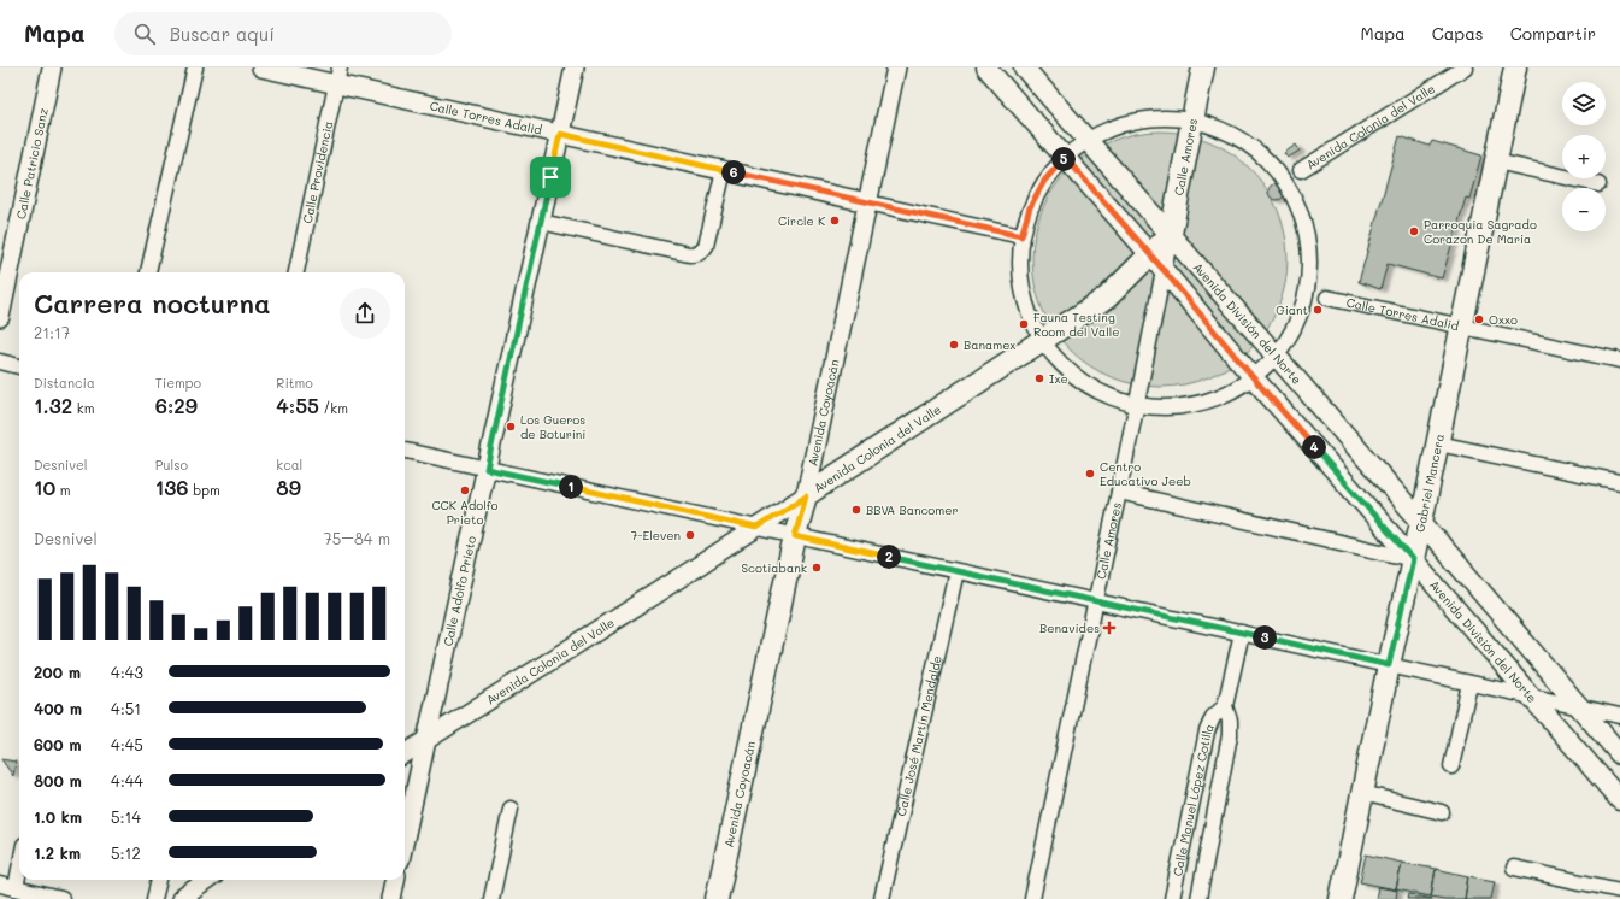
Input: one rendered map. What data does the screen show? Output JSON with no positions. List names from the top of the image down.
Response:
{
  "streets": {
    "main road": [
      "Avenida Colonia del Valle",
      "Calle Amores",
      "Avenida División del Norte",
      "Avenida Coyoacán",
      "Gabriel Mancera"
    ],
    "street": [
      "Calle Torres Adalid",
      "Calle Patricio Sanz",
      "Calle Providencia",
      "Calle Adolfo Prieto",
      "Calle José Martín Mendalde",
      "Calle Manuel López Cotilla"
    ]
  },
  "crossings": [
    ["Calle Torres Adalid", "Calle Providencia"],
    ["Calle Torres Adalid", "Avenida Coyoacán"],
    ["Calle Torres Adalid", "Gabriel Mancera"],
    ["Calle Torres Adalid", "Calle Adolfo Prieto"],
    ["Avenida Colonia del Valle", "Calle Amores"],
    ["Avenida Colonia del Valle", "Avenida División del Norte"],
    ["Avenida Colonia del Valle", "Avenida Coyoacán"],
    ["Avenida Colonia del Valle", "Calle Adolfo Prieto"],
    ["Calle Amores", "Avenida División del Norte"],
    ["Avenida División del Norte", "Gabriel Mancera"]
  ],
  "places": {
    "other": [
      "Circle K",
      "Parroquia Sagrado Corazon De Maria",
      "Giant",
      "Oxxo",
      "Fauna Testing Room del Valle",
      "Banamex",
      "Ixe",
      "Los Gueros de Boturini",
      "Centro Educativo Jeeb",
      "CCK Adolfo Prieto",
      "BBVA Bancomer",
      "7-Eleven",
      "Scotiabank"
    ],
    "health": ["Benavides"]
  },
  "page": {
    "header": "Mapa",
    "search": "Buscar aquí",
    "nav": ["Mapa", "Capas", "Compartir"],
    "map_buttons": ["+", "−"],
    "pins": [
      "5",
      "6",
      "4",
      "1",
      "2",
      "3"
    ],
    "heading": ["Carrera nocturna", "21:17"],
    "stats": [
      ["Distancia", "1.32 km"],
      ["Tiempo", "6:29"],
      ["Ritmo", "4:55 /km"],
      ["Desnivel", "10 m"],
      ["Pulso", "136 bpm"],
      ["kcal", "89"]
    ],
    "chart": ["Desnivel", "75–84 m"],
    "list": [
      {
        "name": "200 m",
        "note": "4:43"
      },
      {
        "name": "400 m",
        "note": "4:51"
      },
      {
        "name": "600 m",
        "note": "4:45"
      },
      {
        "name": "800 m",
        "note": "4:44"
      },
      {
        "name": "1.0 km",
        "note": "5:14"
      },
      {
        "name": "1.2 km",
        "note": "5:12"
      }
    ]
  }
}
